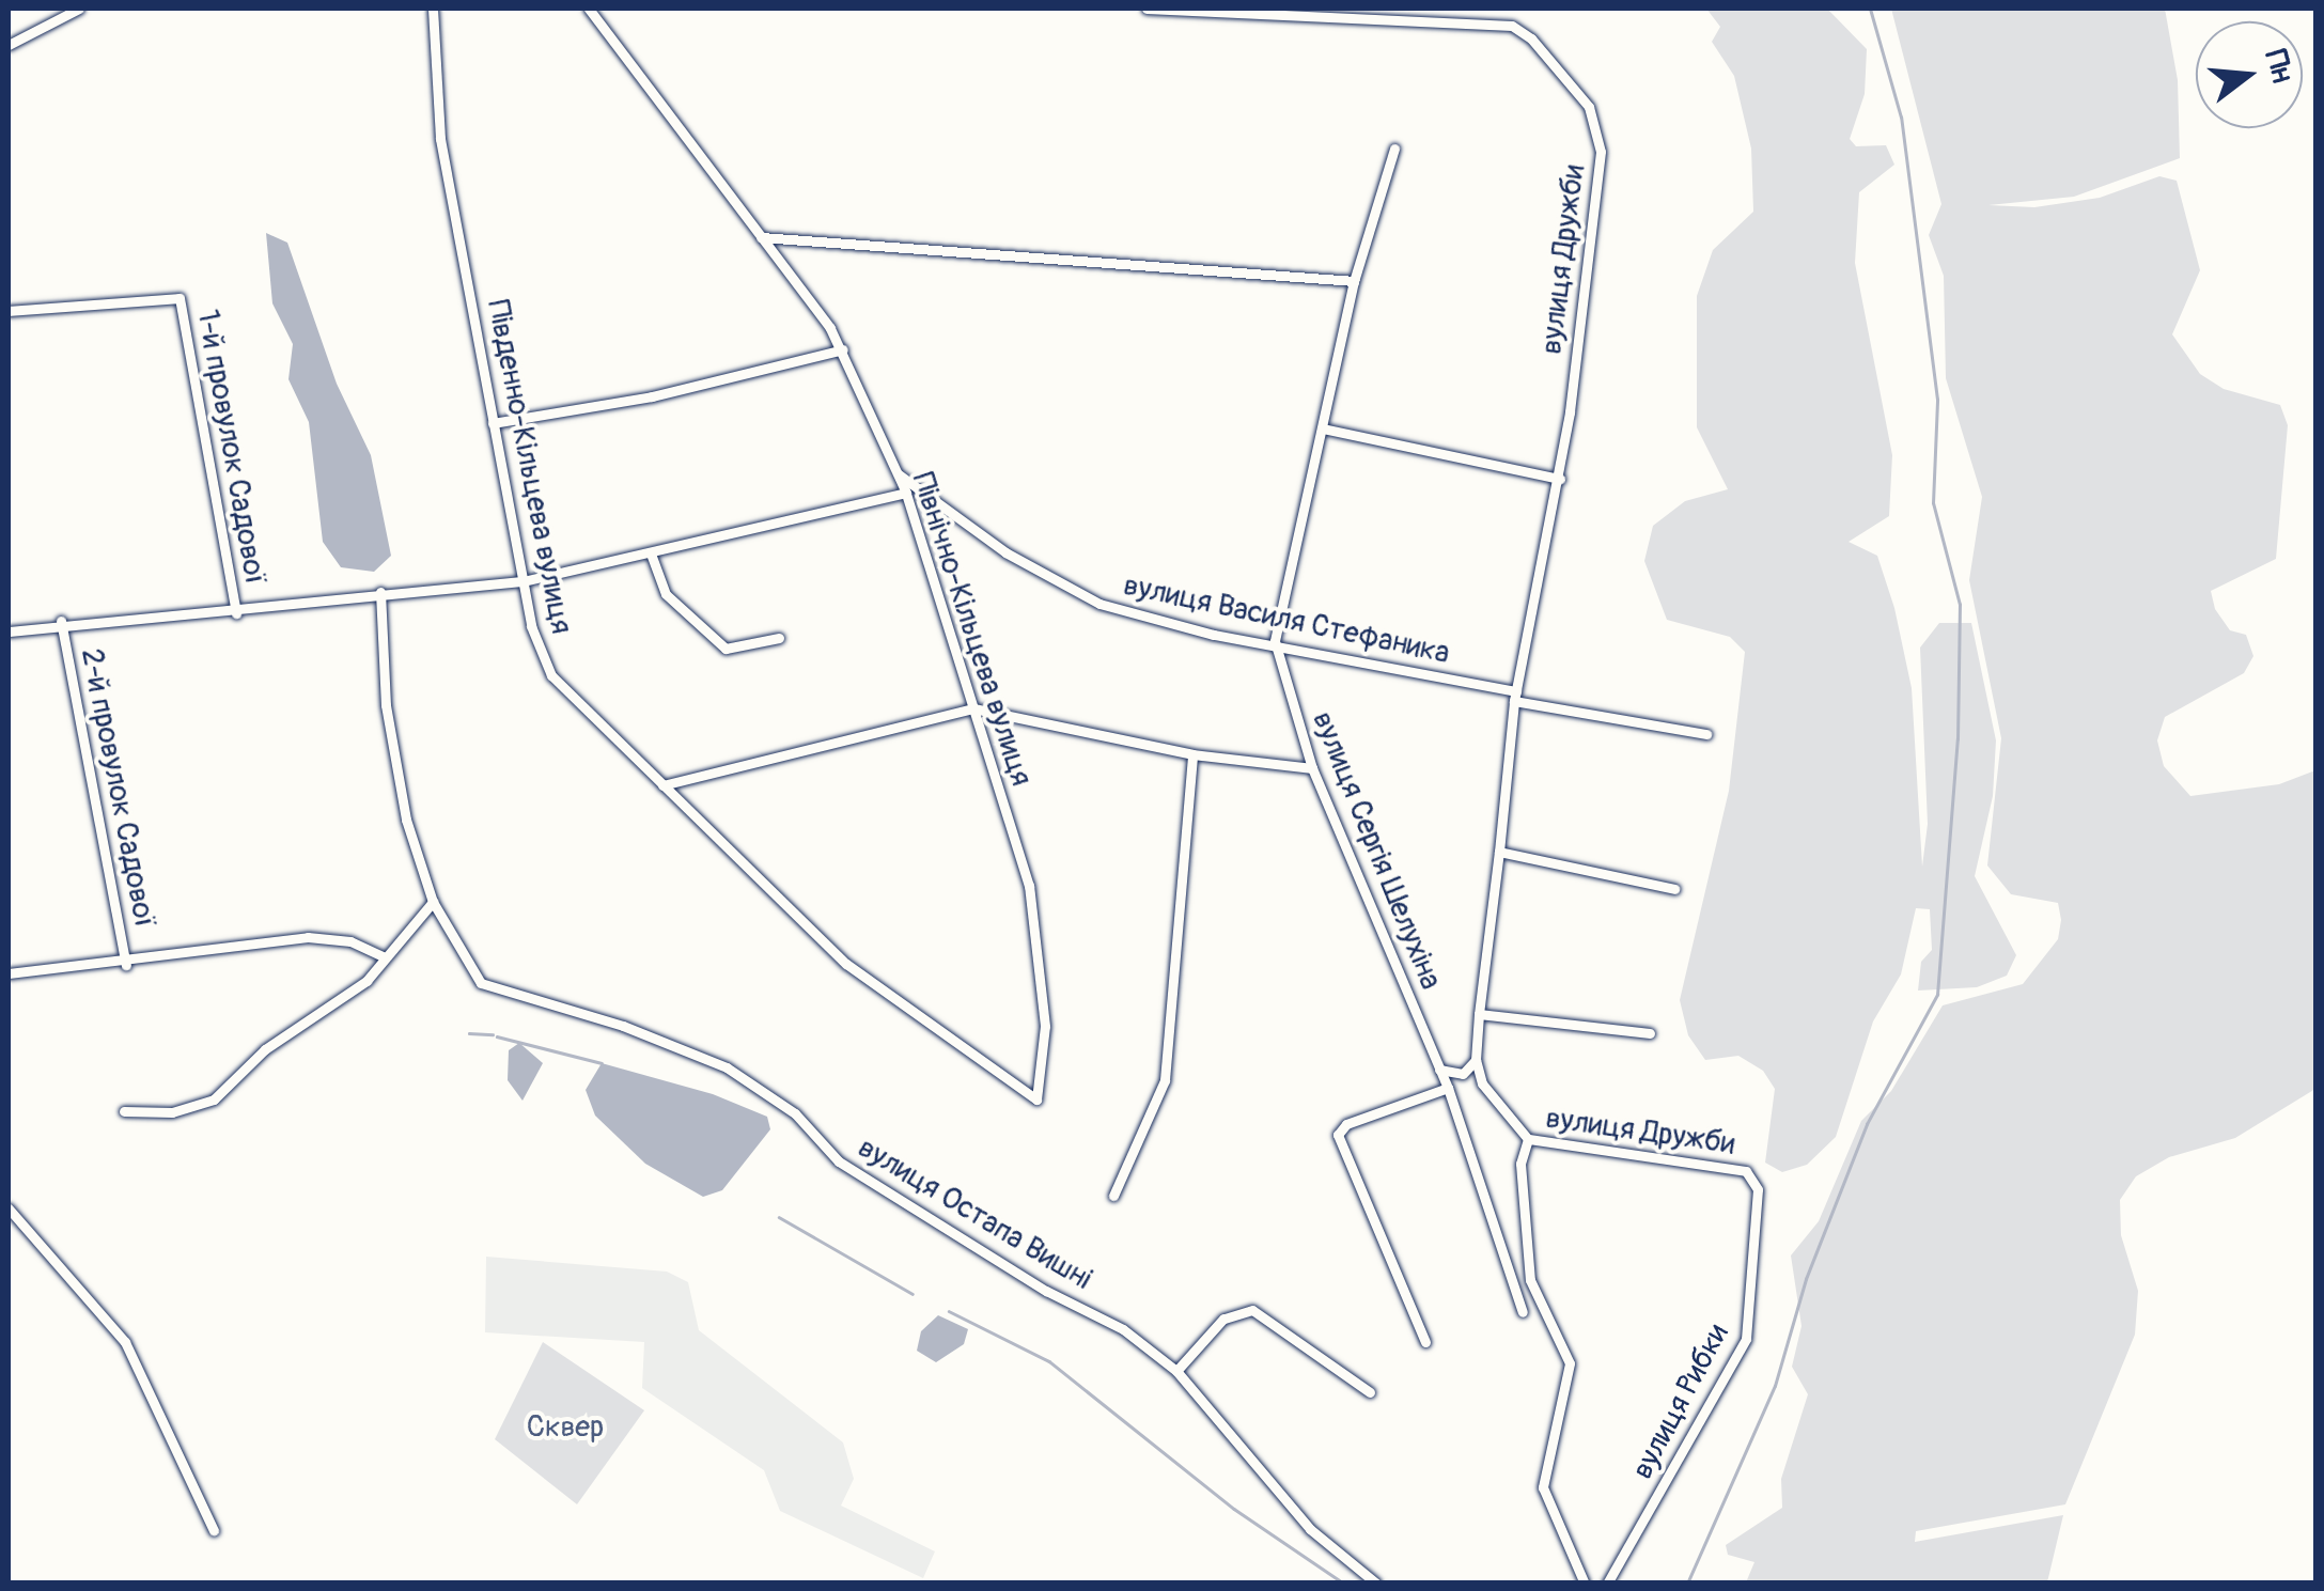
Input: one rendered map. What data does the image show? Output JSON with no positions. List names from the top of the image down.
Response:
{
  "streets": {
    "street": [
      "вулиця Дружби",
      "1-й провулок Садової",
      "Південно-Кільцева вулиця",
      "вулиця Василя Стефаника",
      "Північно-Кільцева вулиця",
      "2-й провулок Садової",
      "вулиця Сергія Шелухіна",
      "вулиця Остапа Вишні",
      "вулиця Рибки"
    ]
  },
  "crossings": [
    ["вулиця Дружби", "вулиця Василя Стефаника"],
    ["вулиця Дружби", "вулиця Рибки"],
    ["1-й провулок Садової", "2-й провулок Садової"],
    ["Південно-Кільцева вулиця", "Північно-Кільцева вулиця"],
    ["вулиця Василя Стефаника", "Північно-Кільцева вулиця"],
    ["вулиця Василя Стефаника", "вулиця Сергія Шелухіна"]
  ],
  "parks": ["Сквер"],
  "north": "right"
}
